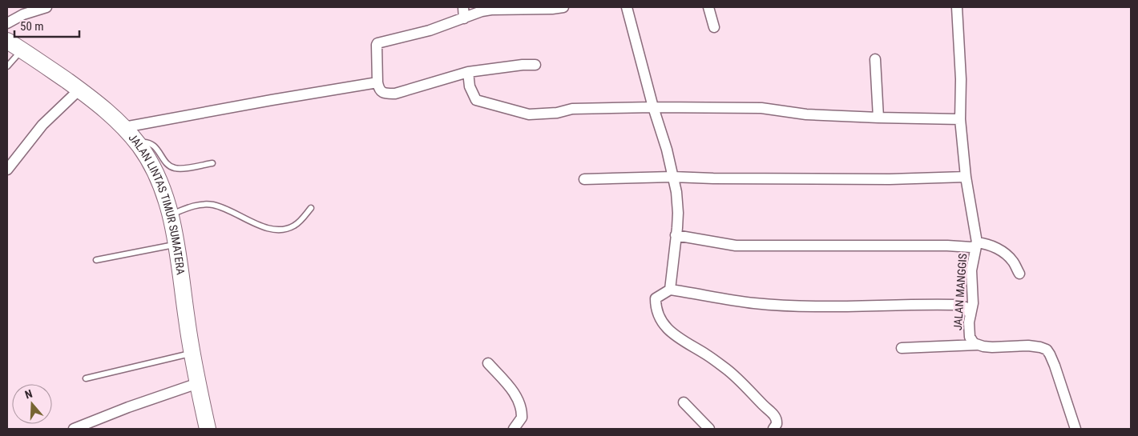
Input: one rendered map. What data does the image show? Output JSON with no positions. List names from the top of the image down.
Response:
{
  "streets": {
    "highway": ["JALAN LINTAS TIMUR SUMATERA"],
    "street": ["JALAN MANGGIS"]
  },
  "scale_bar": "50 m",
  "north": "top"
}
